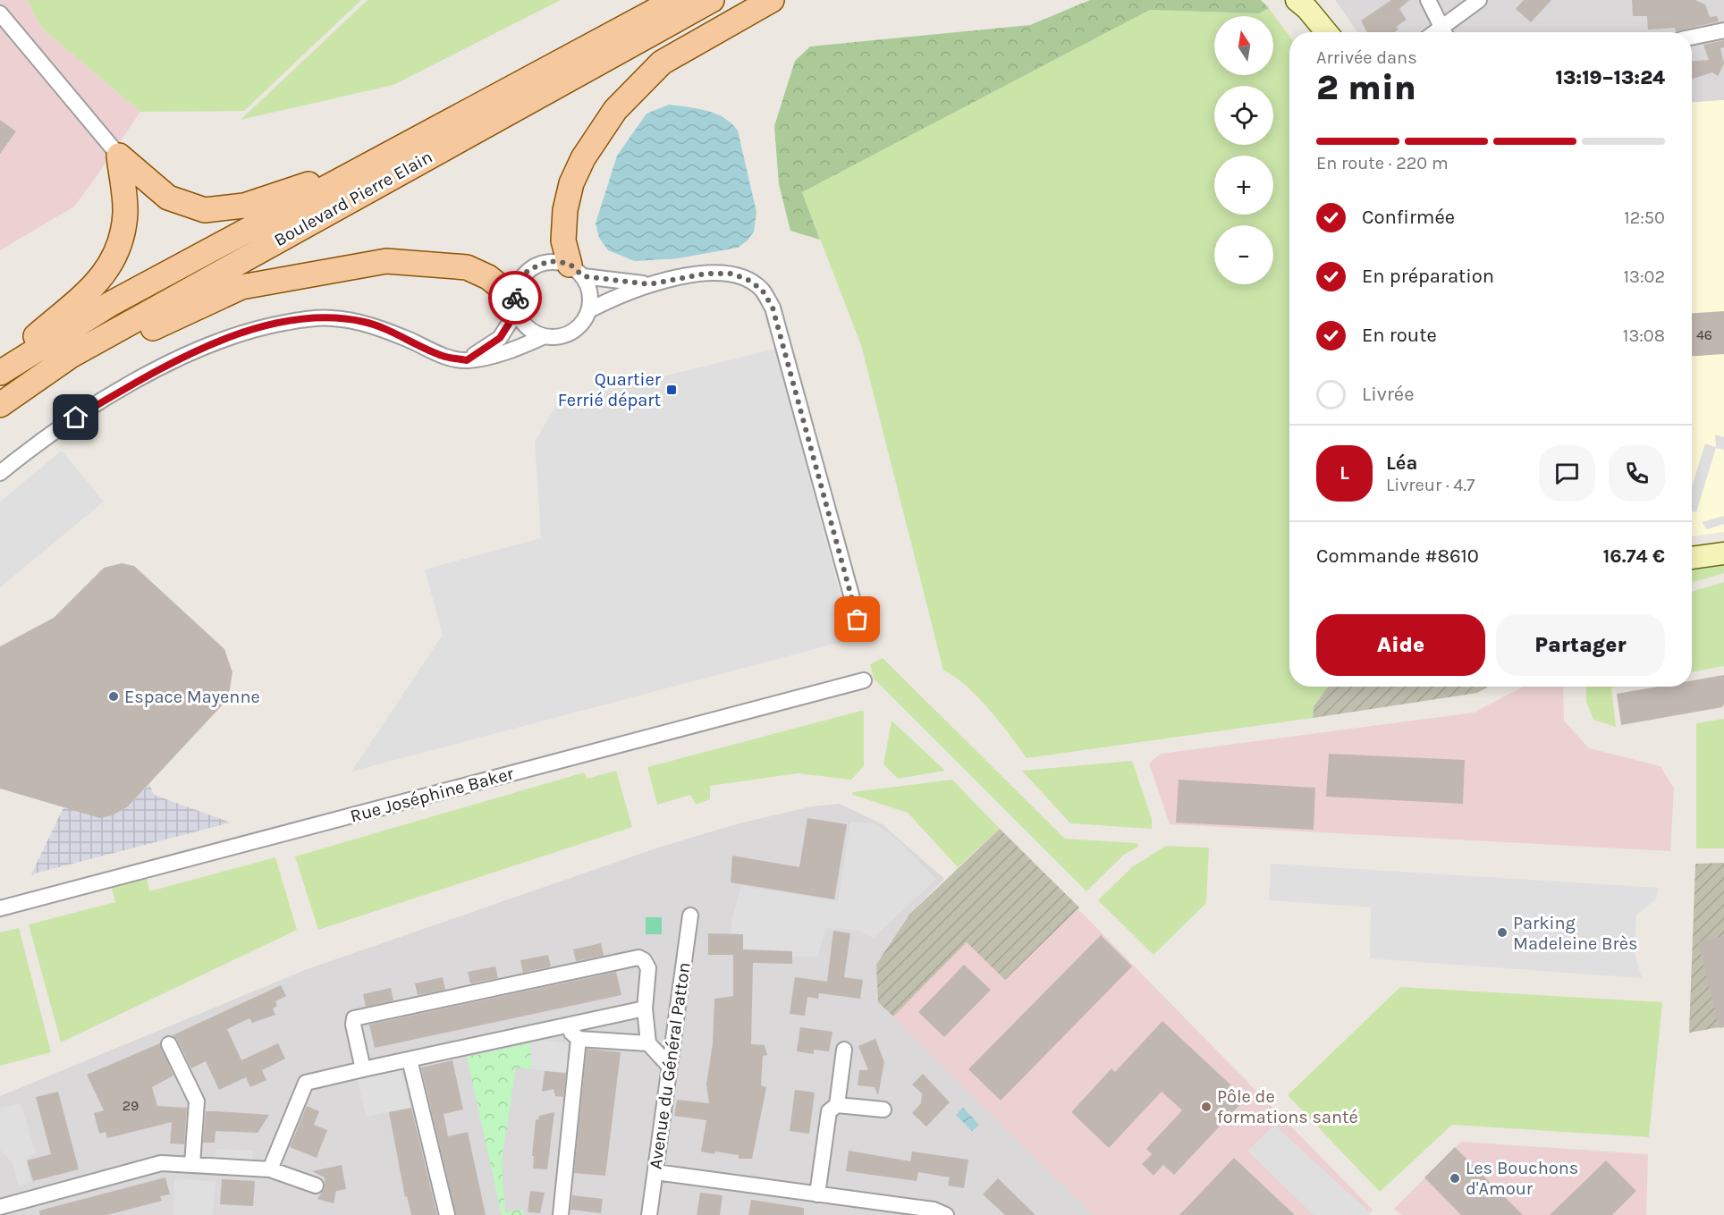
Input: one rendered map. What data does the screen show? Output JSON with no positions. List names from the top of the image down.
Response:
{
  "streets": {
    "main road": ["Boulevard Pierre Elain"],
    "street": ["Rue Joséphine Baker", "Avenue du Général Patton"]
  },
  "places": {
    "transit": ["Quartier Ferrié départ"],
    "other": [
      "Espace Mayenne",
      "Parking Madeleine Brès",
      "Pôle de formations santé",
      "Les Bouchons d'Amour"
    ]
  },
  "house_numbers": ["46", "29"],
  "north": "top",
  "page": {
    "map_buttons": ["+", "−"],
    "heading": ["2 min", "Arrivée dans", "13:19–13:24"],
    "panel": [
      "Léa",
      "Livreur · 4.7",
      "Commande #8610",
      "16.74 €"
    ],
    "bar": "En route · 220 m",
    "list": [
      ["Confirmée", "12:50"],
      ["En préparation", "13:02"],
      ["En route", "13:08"],
      "Livrée"
    ],
    "round": "L",
    "buttons": ["Aide", "Partager"]
  }
}
